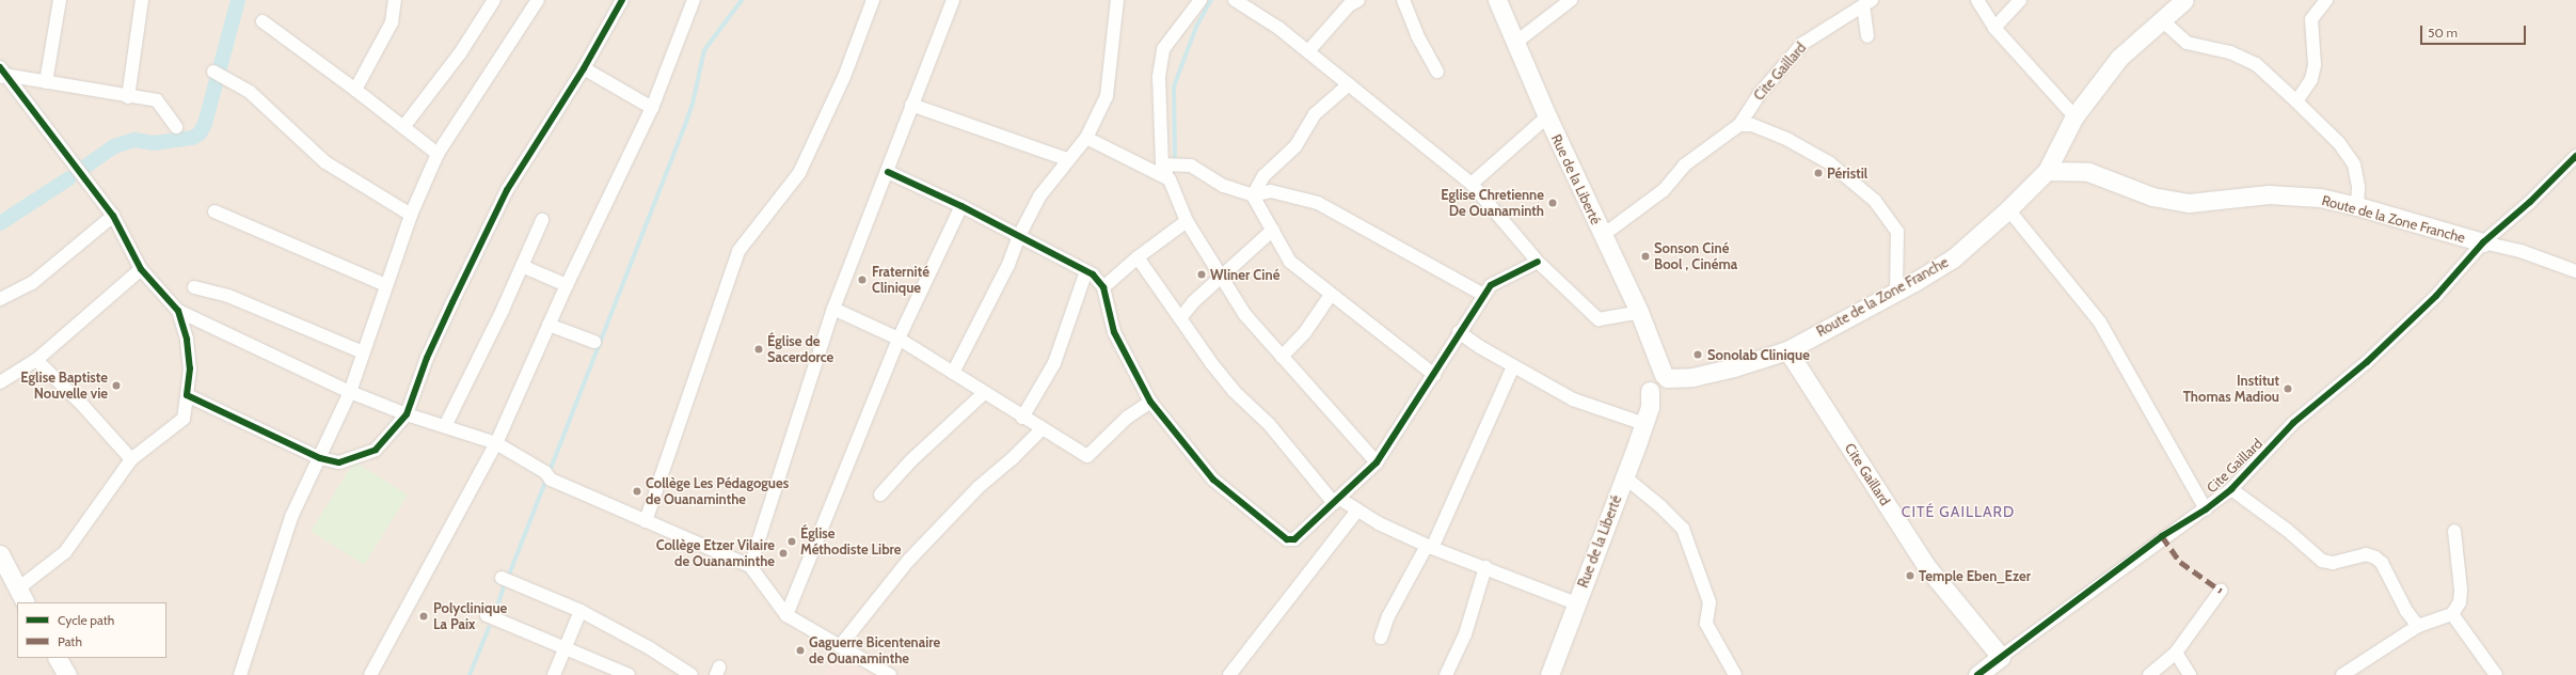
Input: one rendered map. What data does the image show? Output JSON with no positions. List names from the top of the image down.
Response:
{
  "streets": {
    "street": ["Cite Gaillard", "Rue de la Liberté", "Route de la Zone Franche"]
  },
  "crossings": [
    ["Cite Gaillard", "Rue de la Liberté"],
    ["Cite Gaillard", "Route de la Zone Franche"],
    ["Rue de la Liberté", "Route de la Zone Franche"]
  ],
  "districts": ["CITÉ GAILLARD"],
  "places": [
    "Péristil",
    "Eglise Chretienne De Ouanaminth",
    "Sonson Ciné Bool , Cinéma",
    "Wliner Ciné",
    "Fraternité Clinique",
    "Église de Sacerdorce",
    "Sonolab Clinique",
    "Eglise Baptiste Nouvelle vie",
    "Institut Thomas Madiou",
    "Collège Les Pédagogues de Ouanaminthe",
    "Église Méthodiste Libre",
    "Collège Etzer Vilaire de Ouanaminthe",
    "Temple Eben_Ezer",
    "Polyclinique La Paix",
    "Gaguerre Bicentenaire de Ouanaminthe"
  ],
  "legend": ["Cycle path", "Path"],
  "scale_bar": "50 m"
}
